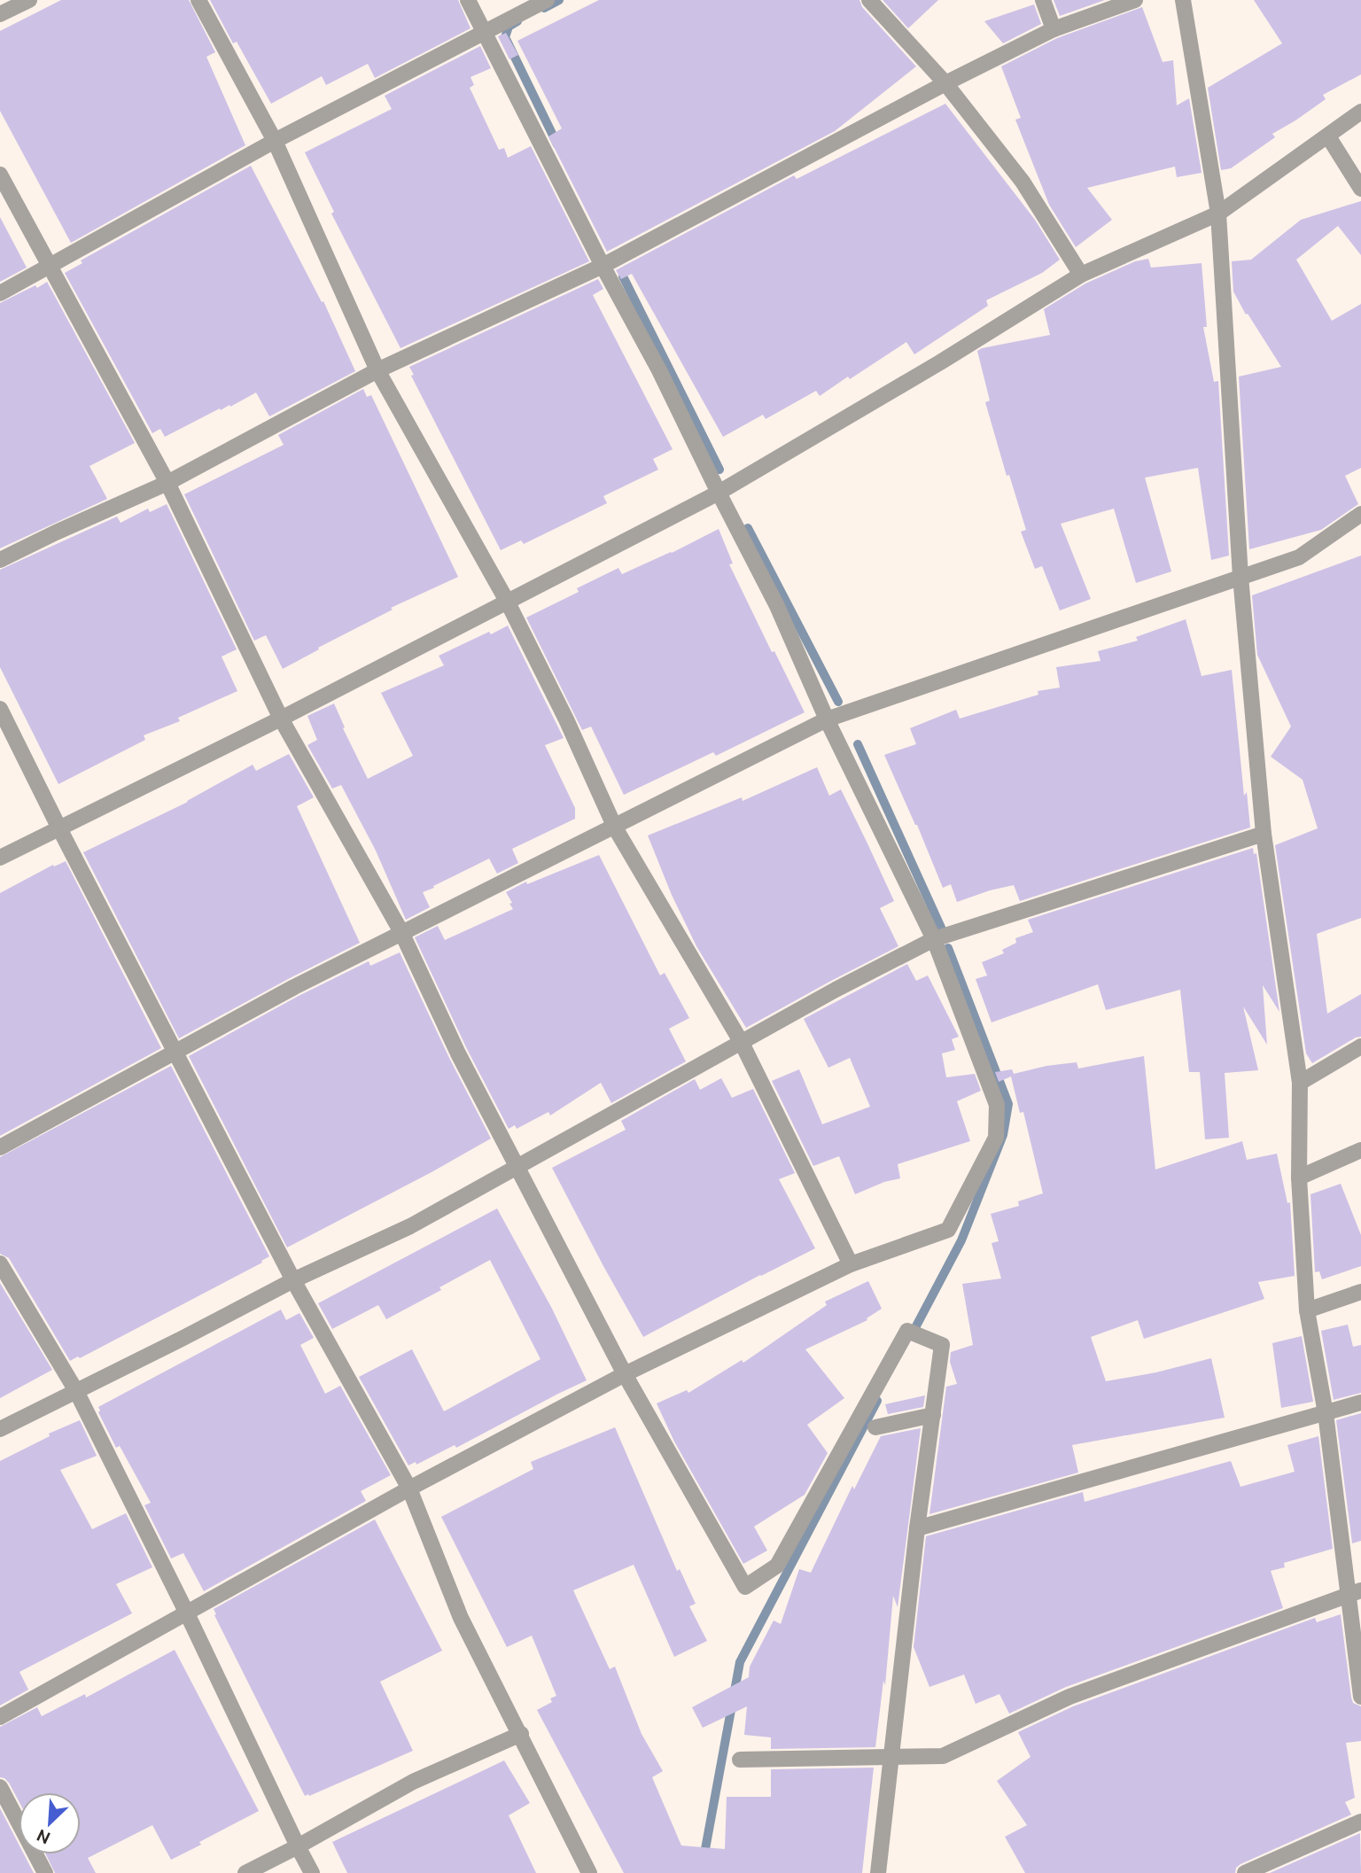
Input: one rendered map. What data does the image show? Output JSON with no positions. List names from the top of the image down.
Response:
{
  "north": "bottom left"
}
